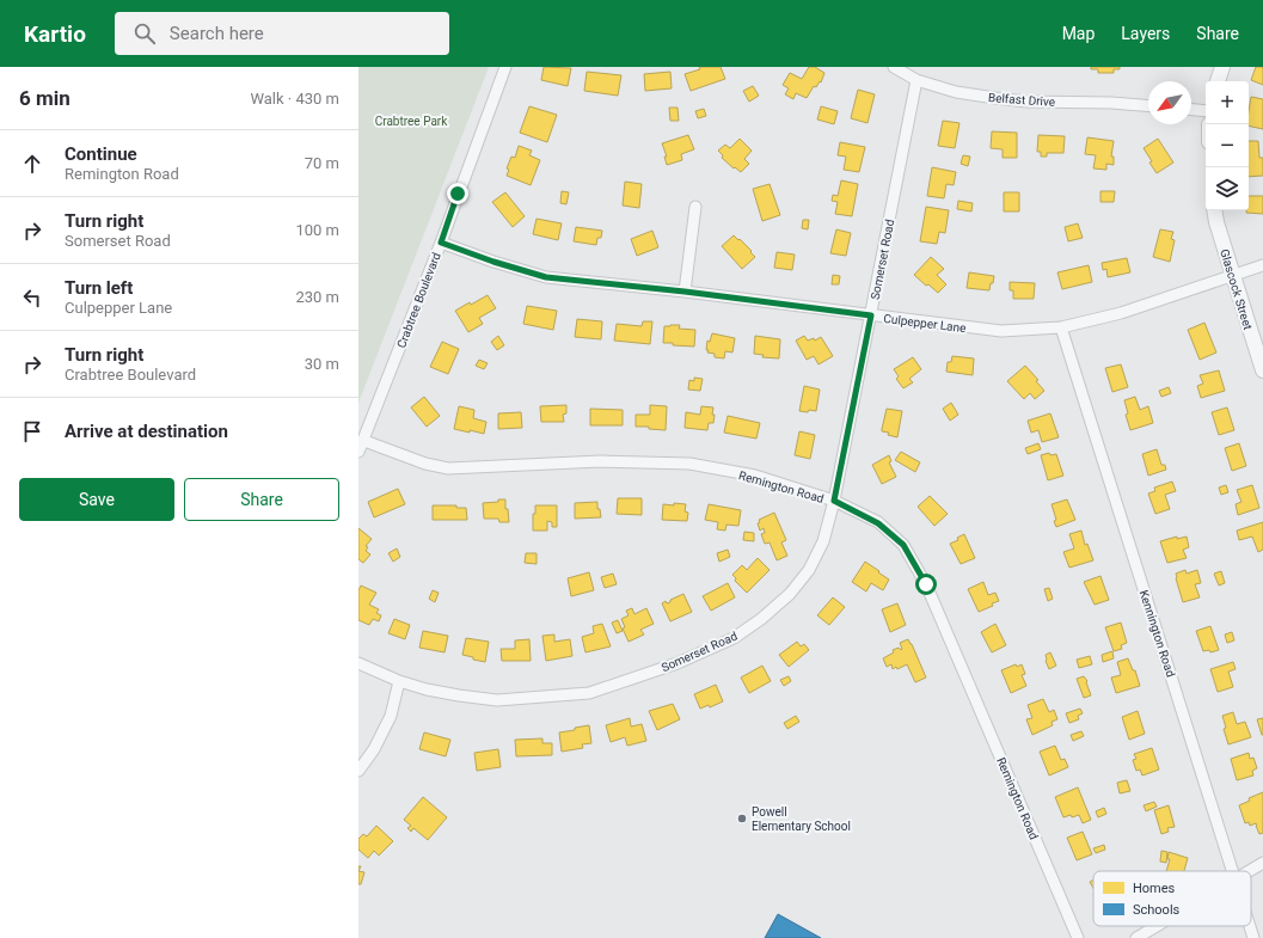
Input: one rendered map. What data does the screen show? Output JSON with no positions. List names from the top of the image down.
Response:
{
  "streets": {
    "street": [
      "Belfast Drive",
      "Somerset Road",
      "Glascock Street",
      "Crabtree Boulevard",
      "Culpepper Lane",
      "Remington Road",
      "Kennington Road"
    ]
  },
  "crossings": [
    ["Belfast Drive", "Somerset Road"],
    ["Somerset Road", "Culpepper Lane"],
    ["Somerset Road", "Remington Road"],
    ["Glascock Street", "Culpepper Lane"],
    ["Crabtree Boulevard", "Culpepper Lane"],
    ["Crabtree Boulevard", "Remington Road"],
    ["Culpepper Lane", "Kennington Road"]
  ],
  "parks": ["Crabtree Park"],
  "places": ["Powell Elementary School"],
  "legend": ["Homes", "Schools"],
  "north": "bottom left",
  "page": {
    "header": "Kartio",
    "search": "Search here",
    "nav": ["Map", "Layers", "Share"],
    "heading": ["6 min", "Walk · 430 m"],
    "map_buttons": ["+", "−"],
    "list": [
      ["Continue", "Remington Road", "70 m"],
      ["Turn right", "Somerset Road", "100 m"],
      ["Turn left", "Culpepper Lane", "230 m"],
      ["Turn right", "Crabtree Boulevard", "30 m"],
      "Arrive at destination"
    ],
    "buttons": ["Save", "Share"]
  }
}
